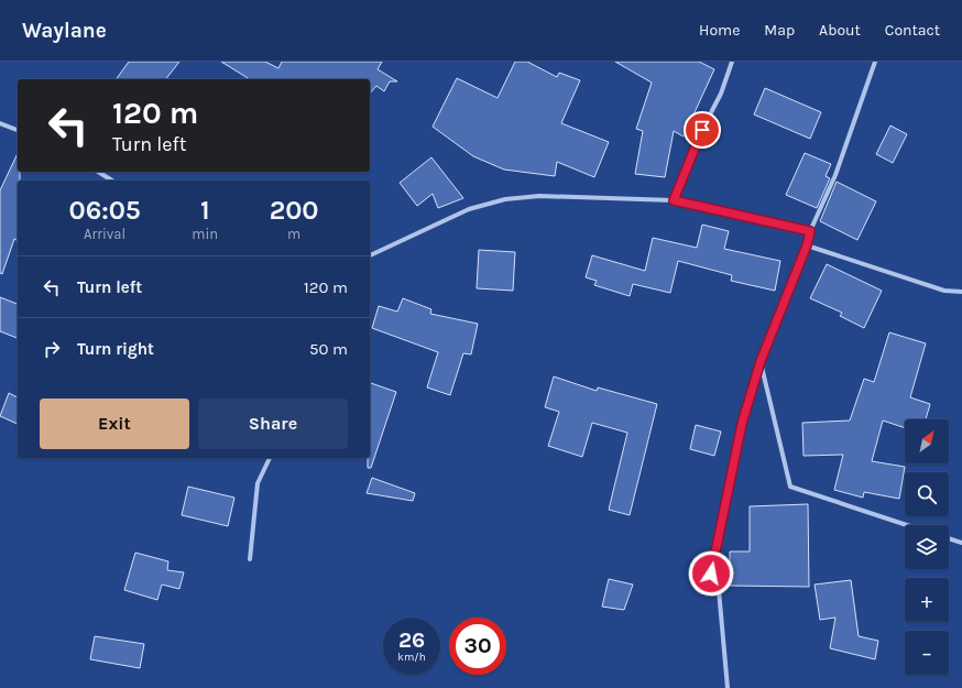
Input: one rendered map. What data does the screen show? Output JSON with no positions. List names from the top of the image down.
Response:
{
  "north": "top right",
  "page": {
    "header": "Waylane",
    "nav": [
      "Home",
      "Map",
      "About",
      "Contact"
    ],
    "turn": ["120 m", "Turn left"],
    "eta": [
      "06:05",
      "Arrival",
      "1",
      "min",
      "200",
      "m"
    ],
    "list": [
      {
        "name": "Turn left",
        "value": "120 m"
      },
      {
        "name": "Turn right",
        "value": "50 m"
      }
    ],
    "buttons": ["Exit", "Share"],
    "map_buttons": ["+", "−"],
    "speed": "26 km/h",
    "limit": "30"
  }
}
